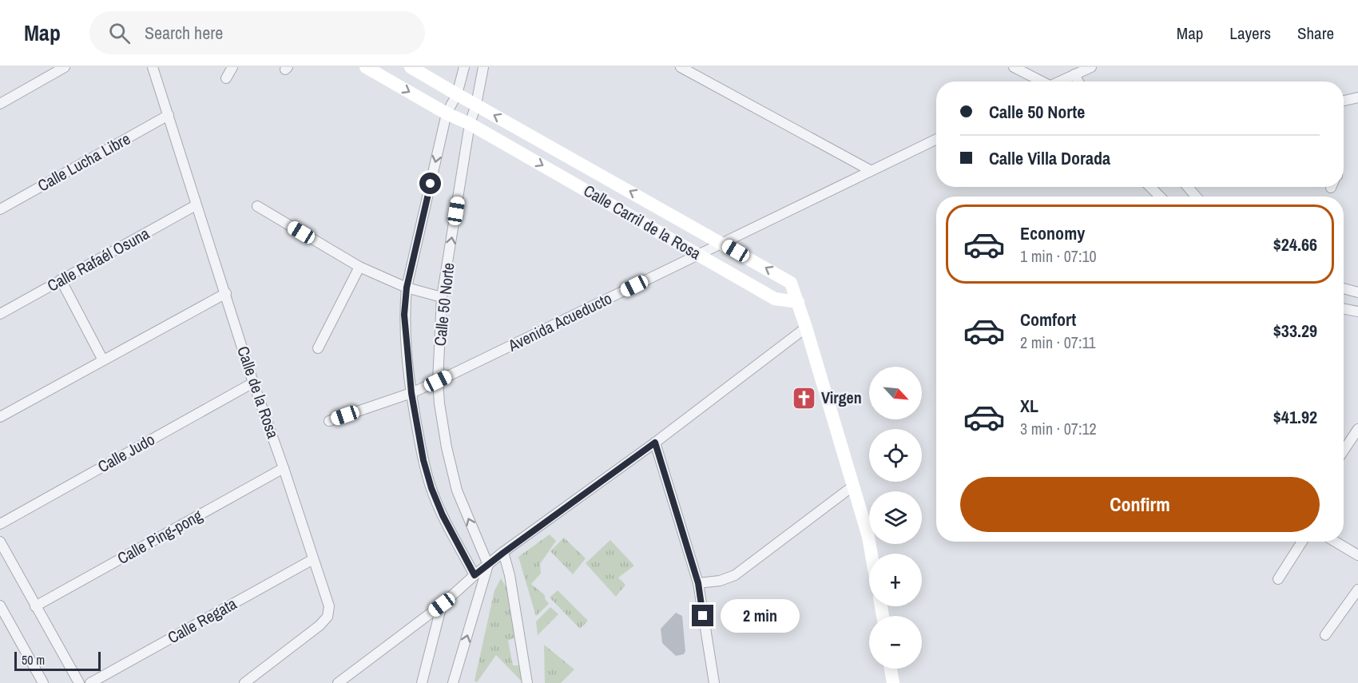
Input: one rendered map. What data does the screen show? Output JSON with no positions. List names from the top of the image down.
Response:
{
  "streets": {
    "main road": ["Calle Carril de la Rosa"],
    "street": [
      "Calle Lucha Libre",
      "Calle Rafaél Osuna",
      "Calle 50 Norte",
      "Avenida Acueducto",
      "Calle de la Rosa",
      "Calle Judo",
      "Calle Ping-pong",
      "Calle Regata"
    ]
  },
  "crossings": [
    ["Calle Lucha Libre", "Calle de la Rosa"],
    ["Calle Carril de la Rosa", "Calle 50 Norte"],
    ["Calle Carril de la Rosa", "Avenida Acueducto"],
    ["Calle Rafaél Osuna", "Calle de la Rosa"],
    ["Calle 50 Norte", "Avenida Acueducto"],
    ["Calle de la Rosa", "Calle Judo"],
    ["Calle de la Rosa", "Calle Ping-pong"],
    ["Calle de la Rosa", "Calle Regata"]
  ],
  "places": {
    "church": ["Virgen"]
  },
  "scale_bar": "50 m",
  "north": "bottom right",
  "page": {
    "header": "Map",
    "search": "Search here",
    "nav": ["Map", "Layers", "Share"],
    "banner": ["Calle 50 Norte", "Calle Villa Dorada"],
    "list": [
      {
        "name": "Economy",
        "note": "1 min · 07:10",
        "value": "$24.66"
      },
      {
        "name": "Comfort",
        "note": "2 min · 07:11",
        "value": "$33.29"
      },
      {
        "name": "XL",
        "note": "3 min · 07:12",
        "value": "$41.92"
      }
    ],
    "map_buttons": ["+", "−"],
    "buttons": "Confirm",
    "bubble": "2 min",
    "scale": "50 m"
  }
}
